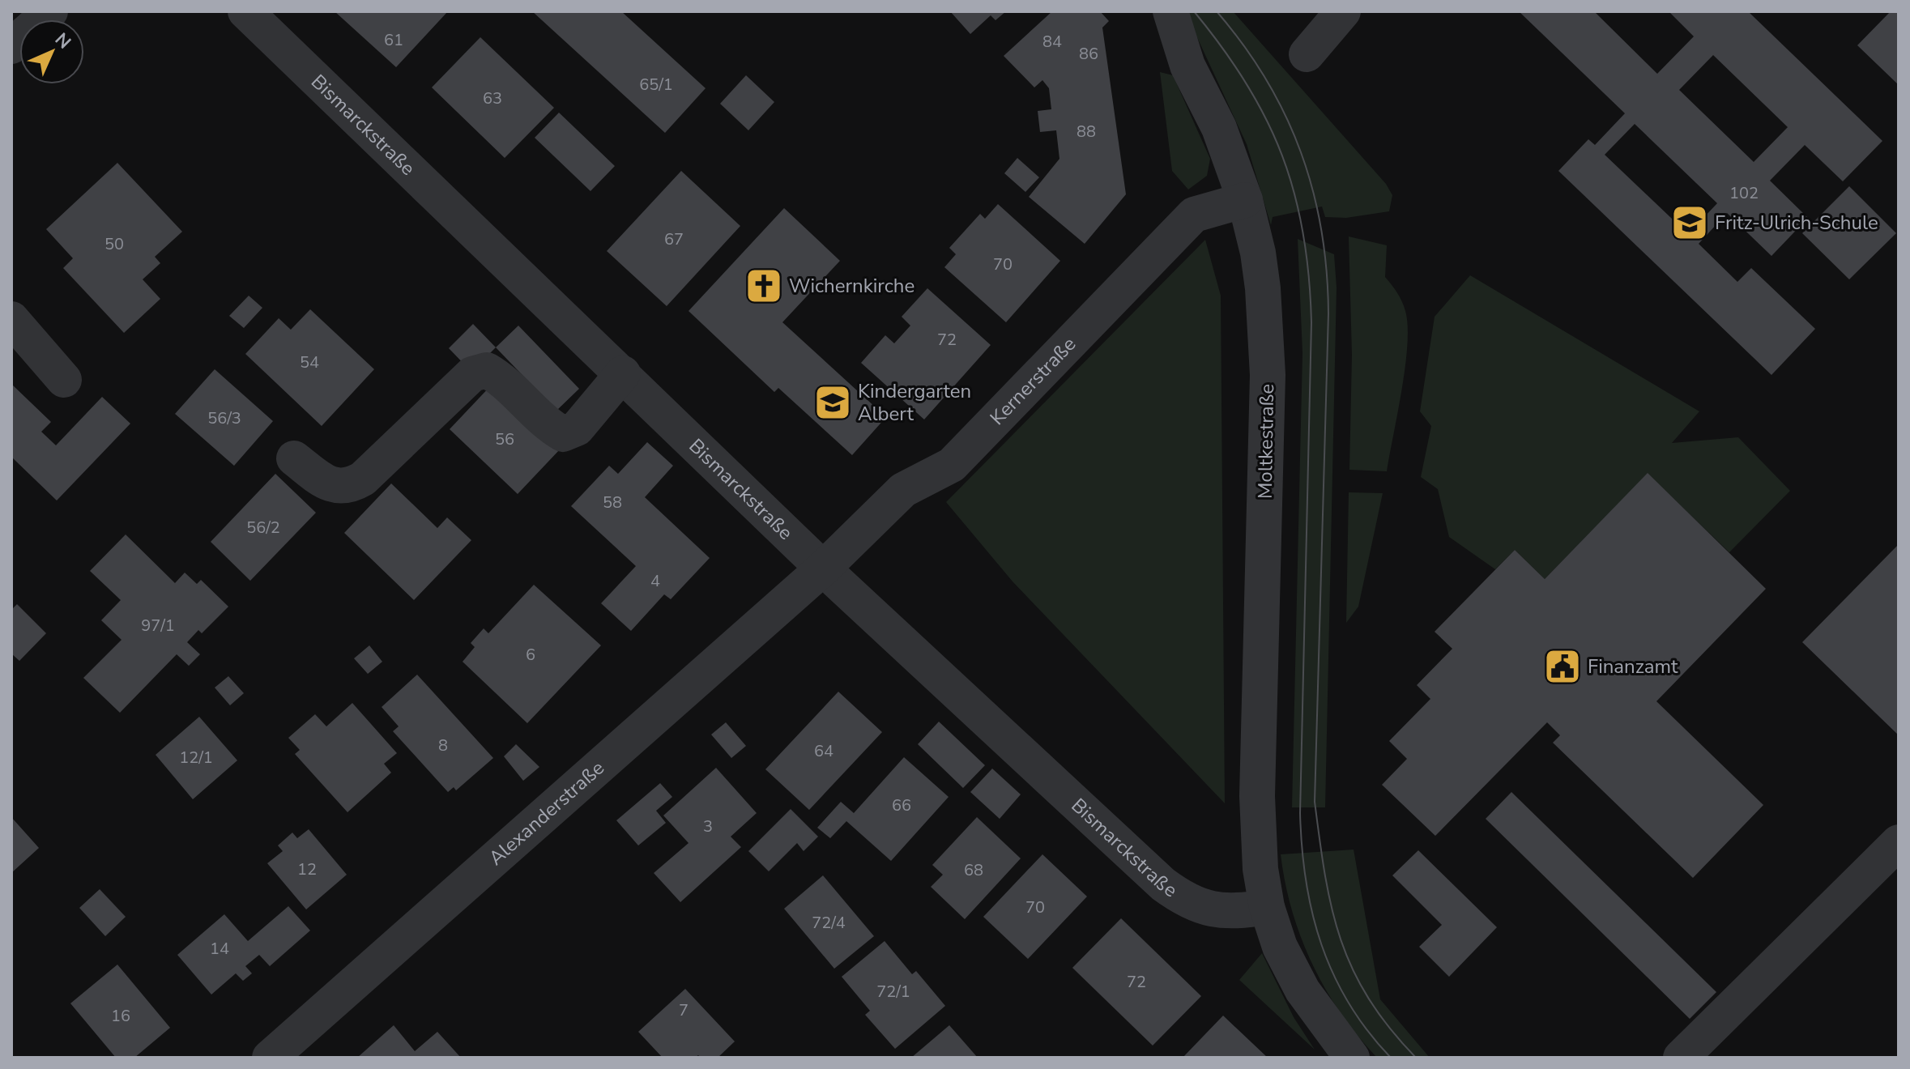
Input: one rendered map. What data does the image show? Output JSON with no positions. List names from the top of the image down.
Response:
{
  "streets": {
    "street": [
      "Bismarckstraße",
      "Kernerstraße",
      "Moltkestraße",
      "Alexanderstraße"
    ]
  },
  "crossings": [
    ["Bismarckstraße", "Kernerstraße"],
    ["Bismarckstraße", "Moltkestraße"],
    ["Bismarckstraße", "Alexanderstraße"],
    ["Kernerstraße", "Moltkestraße"],
    ["Kernerstraße", "Alexanderstraße"]
  ],
  "places": {
    "school or university": ["Fritz-Ulrich-Schule", "Kindergarten Albert"],
    "church": ["Wichernkirche"],
    "public building": ["Finanzamt"]
  },
  "house_numbers": [
    "61",
    "84",
    "86",
    "65/1",
    "63",
    "88",
    "102",
    "67",
    "50",
    "70",
    "72",
    "54",
    "56/3",
    "56",
    "58",
    "56/2",
    "4",
    "97/1",
    "6",
    "8",
    "64",
    "12/1",
    "66",
    "3",
    "12",
    "68",
    "70",
    "72/4",
    "14",
    "72",
    "72/1",
    "7",
    "16"
  ],
  "north": "top right"
}
